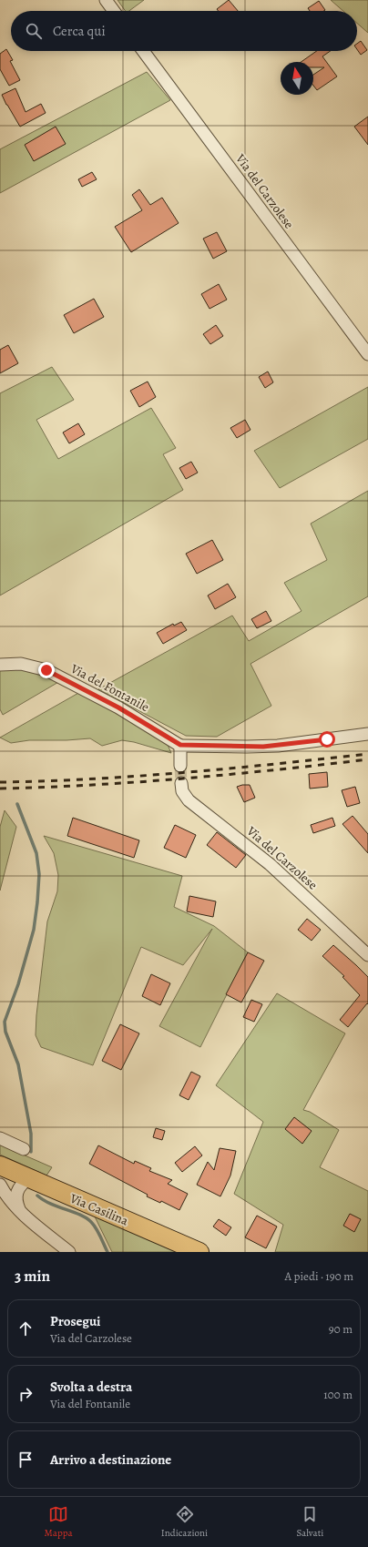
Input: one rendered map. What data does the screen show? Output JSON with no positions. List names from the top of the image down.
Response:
{
  "streets": {
    "main road": ["Via Casilina"],
    "street": ["Via del Carzolese", "Via del Fontanile"]
  },
  "north": "top",
  "page": {
    "search": "Cerca qui",
    "heading": ["3 min", "A piedi · 190 m"],
    "list": [
      ["Prosegui", "Via del Carzolese", "90 m"],
      ["Svolta a destra", "Via del Fontanile", "100 m"],
      "Arrivo a destinazione"
    ],
    "nav": ["Mappa", "Indicazioni", "Salvati"]
  }
}
